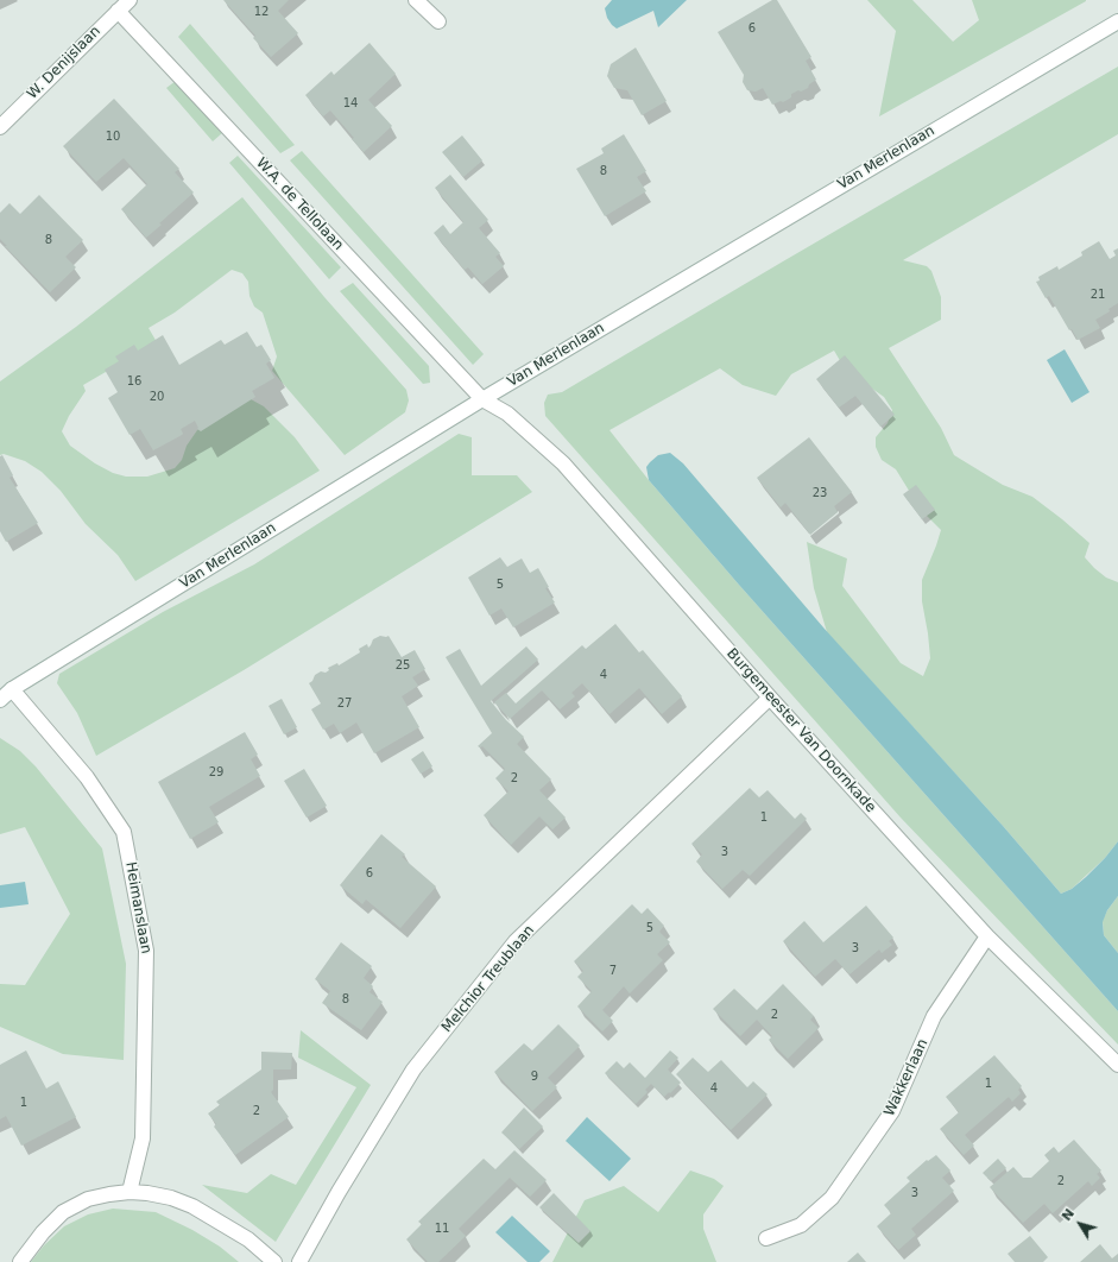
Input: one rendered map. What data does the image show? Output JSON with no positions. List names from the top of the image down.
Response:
{
  "streets": {
    "street": [
      "W. Denijslaan",
      "Van Merlenlaan",
      "W.A. de Tellolaan",
      "Burgemeester Van Doornkade",
      "Heimanslaan",
      "Melchior Treublaan",
      "Wakkerlaan"
    ]
  },
  "crossings": [
    ["W. Denijslaan", "W.A. de Tellolaan"],
    ["Van Merlenlaan", "W.A. de Tellolaan"],
    ["Van Merlenlaan", "Burgemeester Van Doornkade"],
    ["Van Merlenlaan", "Heimanslaan"],
    ["W.A. de Tellolaan", "Burgemeester Van Doornkade"],
    ["Burgemeester Van Doornkade", "Melchior Treublaan"],
    ["Burgemeester Van Doornkade", "Wakkerlaan"]
  ],
  "house_numbers": [
    "12",
    "6",
    "14",
    "10",
    "8",
    "8",
    "21",
    "16",
    "20",
    "23",
    "5",
    "25",
    "4",
    "27",
    "29",
    "2",
    "1",
    "3",
    "6",
    "5",
    "3",
    "7",
    "8",
    "2",
    "9",
    "1",
    "4",
    "1",
    "2",
    "2",
    "3",
    "11"
  ],
  "north": "top left"
}
